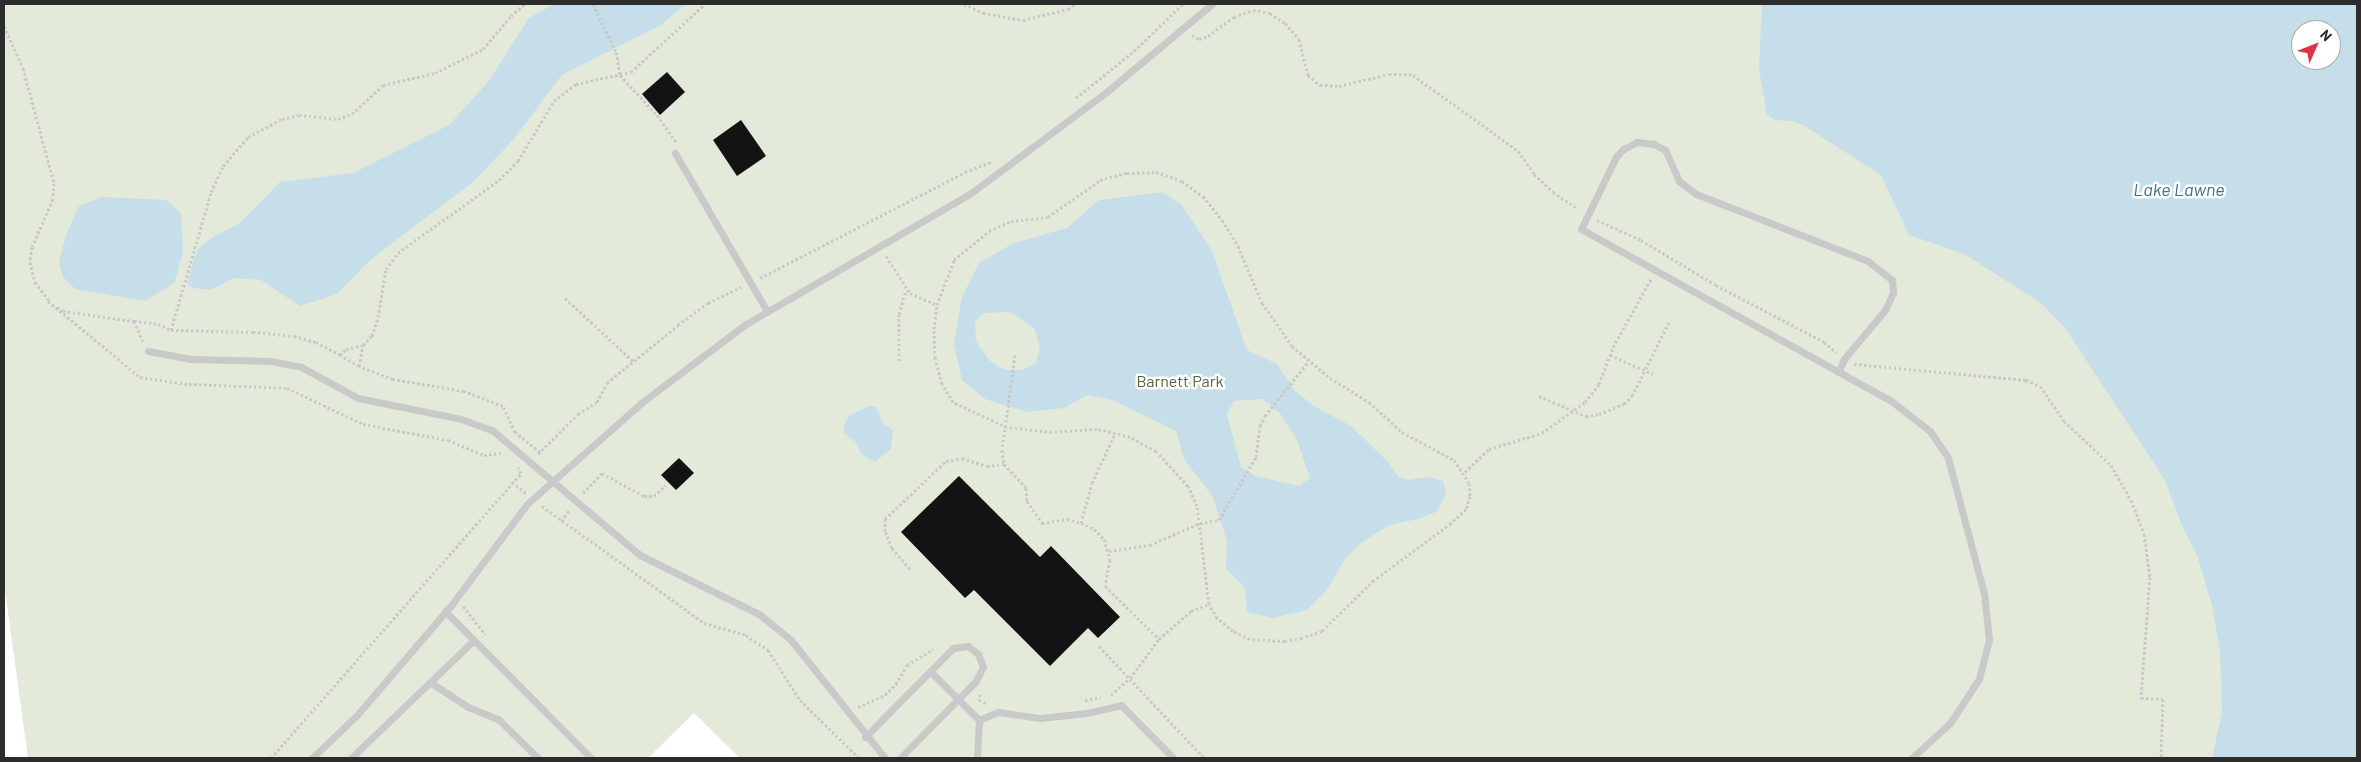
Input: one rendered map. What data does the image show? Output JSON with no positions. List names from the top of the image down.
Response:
{
  "water": ["Lake Lawne"],
  "parks": ["Barnett Park"],
  "north": "top right"
}
